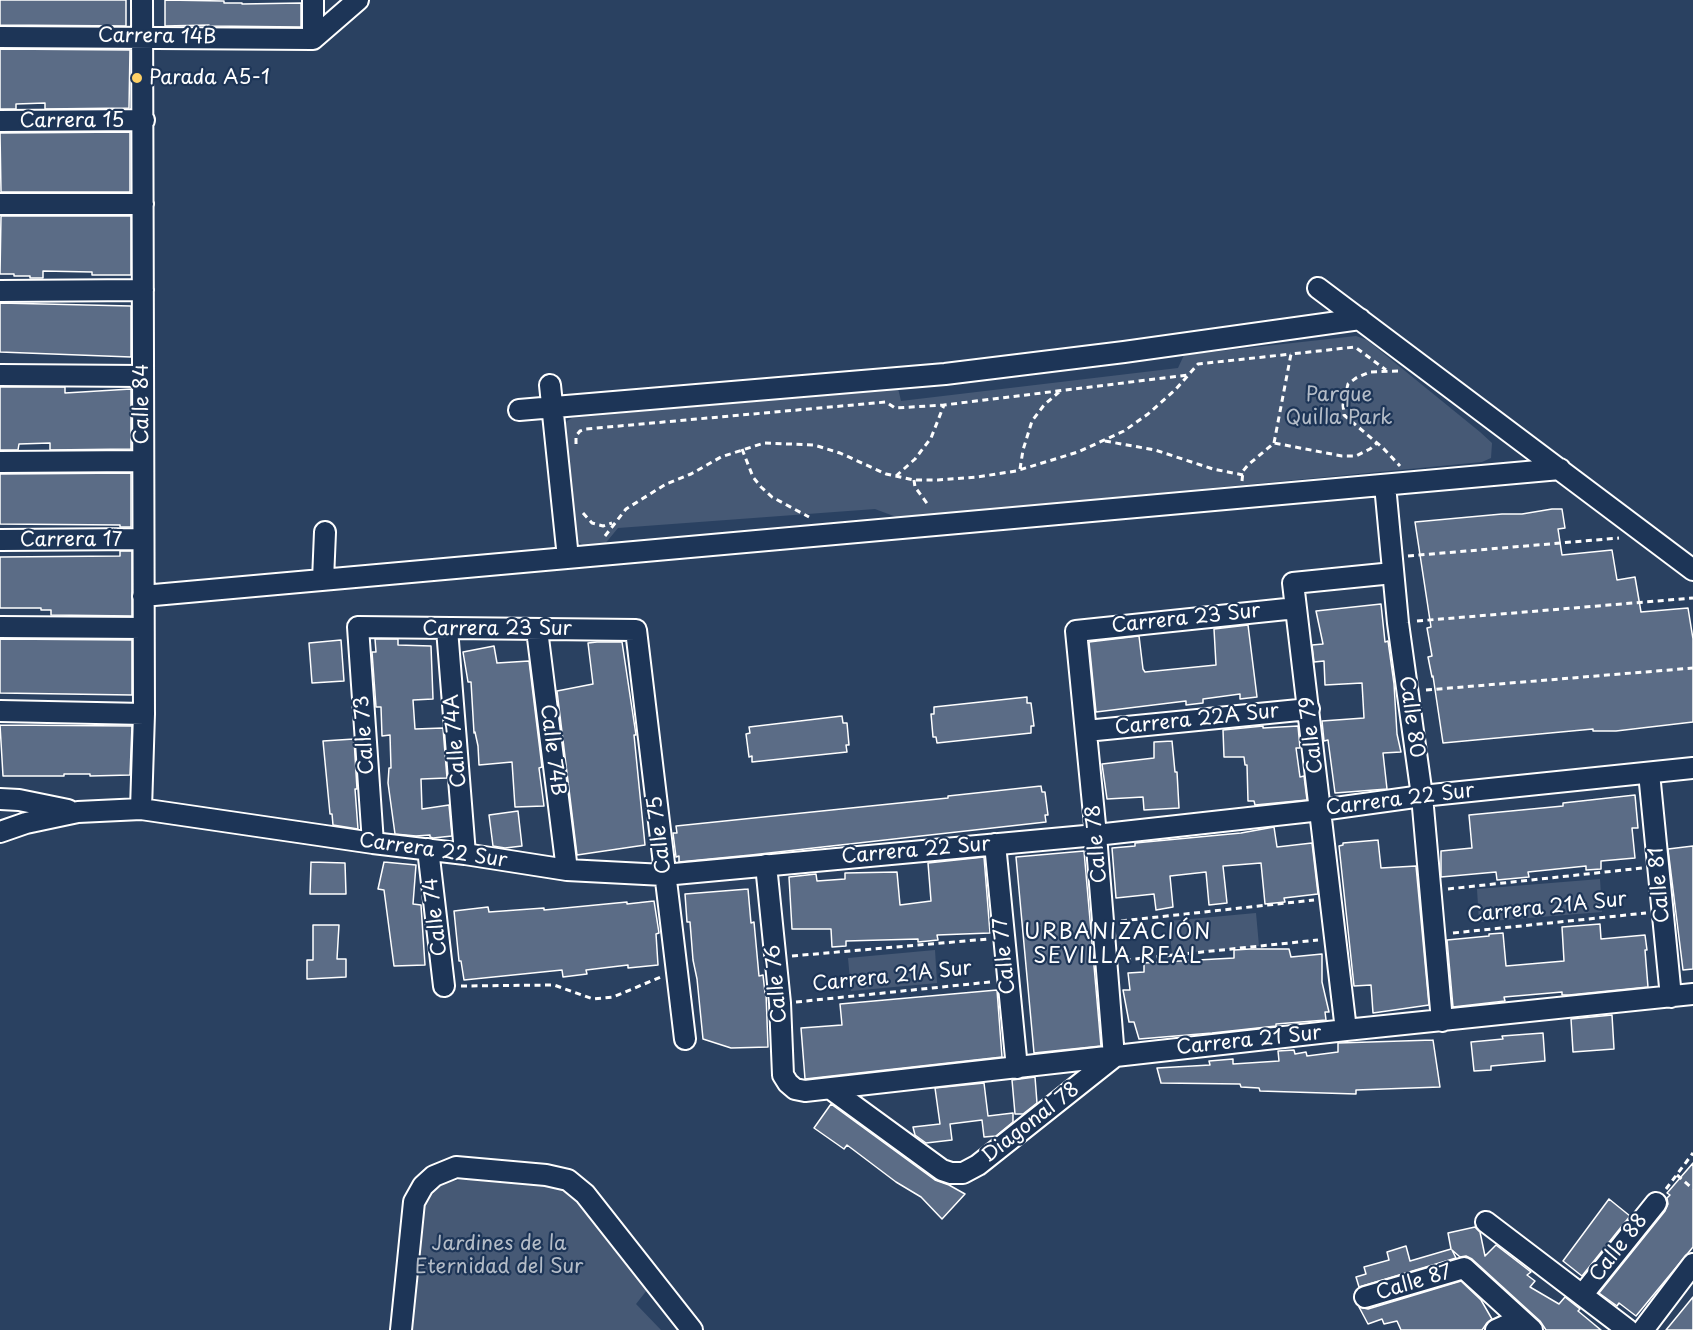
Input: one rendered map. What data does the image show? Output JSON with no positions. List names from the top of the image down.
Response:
{
  "streets": {
    "street": [
      "Carrera 14B",
      "Carrera 15",
      "Calle 84",
      "Carrera 17",
      "Carrera 23 Sur",
      "Calle 80",
      "Carrera 22A Sur",
      "Calle 73",
      "Calle 79",
      "Calle 74A",
      "Calle 74B",
      "Carrera 22 Sur",
      "Calle 75",
      "Calle 78",
      "Calle 81",
      "Calle 74",
      "Calle 77",
      "Calle 76",
      "Carrera 21 Sur",
      "Diagonal 78",
      "Calle 88",
      "Calle 87"
    ],
    "path": ["Carrera 21A Sur"]
  },
  "crossings": [
    ["Carrera 14B", "Calle 84"],
    ["Carrera 15", "Calle 84"],
    ["Calle 84", "Carrera 17"],
    ["Calle 84", "Carrera 22 Sur"],
    ["Carrera 23 Sur", "Calle 73"],
    ["Carrera 23 Sur", "Calle 79"],
    ["Carrera 23 Sur", "Calle 74A"],
    ["Carrera 23 Sur", "Calle 74B"],
    ["Carrera 23 Sur", "Calle 75"],
    ["Carrera 23 Sur", "Calle 78"],
    ["Calle 80", "Calle 79"],
    ["Calle 80", "Carrera 22 Sur"],
    ["Calle 80", "Carrera 21A Sur"],
    ["Calle 80", "Carrera 21 Sur"],
    ["Carrera 22A Sur", "Calle 79"],
    ["Carrera 22A Sur", "Calle 78"],
    ["Calle 73", "Carrera 22 Sur"],
    ["Calle 79", "Carrera 22 Sur"],
    ["Calle 79", "Carrera 21 Sur"],
    ["Calle 74A", "Carrera 22 Sur"],
    ["Calle 74B", "Carrera 22 Sur"],
    ["Carrera 22 Sur", "Calle 75"],
    ["Carrera 22 Sur", "Calle 78"],
    ["Carrera 22 Sur", "Calle 81"],
    ["Carrera 22 Sur", "Calle 74"],
    ["Carrera 22 Sur", "Calle 77"],
    ["Carrera 22 Sur", "Calle 76"],
    ["Calle 78", "Carrera 21 Sur"],
    ["Calle 78", "Diagonal 78"],
    ["Calle 81", "Carrera 21A Sur"],
    ["Calle 81", "Carrera 21 Sur"],
    ["Carrera 21A Sur", "Calle 77"],
    ["Carrera 21A Sur", "Calle 76"],
    ["Calle 77", "Carrera 21 Sur"],
    ["Calle 76", "Carrera 21 Sur"],
    ["Carrera 21 Sur", "Diagonal 78"]
  ],
  "districts": ["URBANIZACIÓN SEVILLA REAL"],
  "parks": ["Parque Quilla Park", "Jardines de la Eternidad del Sur"],
  "places": ["Parada A5-1"]
}
